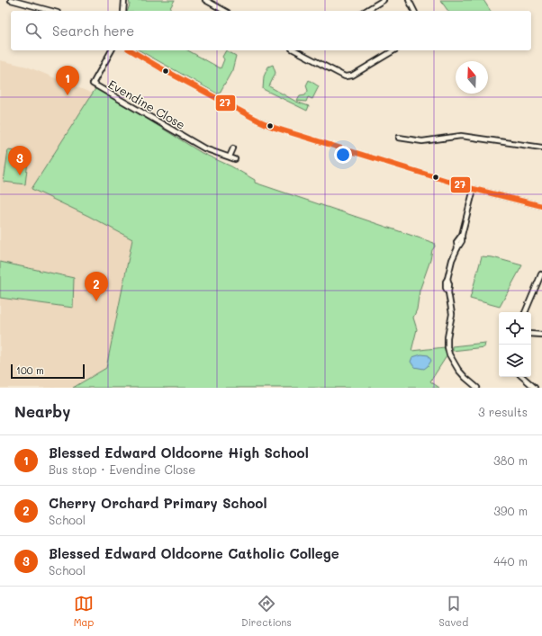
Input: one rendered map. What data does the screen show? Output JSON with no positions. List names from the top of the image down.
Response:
{
  "streets": {
    "street": ["Evendine Close"]
  },
  "lines": ["transit line 27"],
  "scale_bar": "100 m",
  "north": "top",
  "page": {
    "search": "Search here",
    "pins": ["1", "3", "2"],
    "scale": "100 m",
    "heading": ["Nearby", "3 results"],
    "list": [
      {
        "mark": "1",
        "name": "Blessed Edward Oldcorne High School",
        "note": "Bus stop · Evendine Close",
        "value": "380 m"
      },
      {
        "mark": "2",
        "name": "Cherry Orchard Primary School",
        "note": "School",
        "value": "390 m"
      },
      {
        "mark": "3",
        "name": "Blessed Edward Oldcorne Catholic College",
        "note": "School",
        "value": "440 m"
      }
    ],
    "nav": ["Map", "Directions", "Saved"]
  }
}
